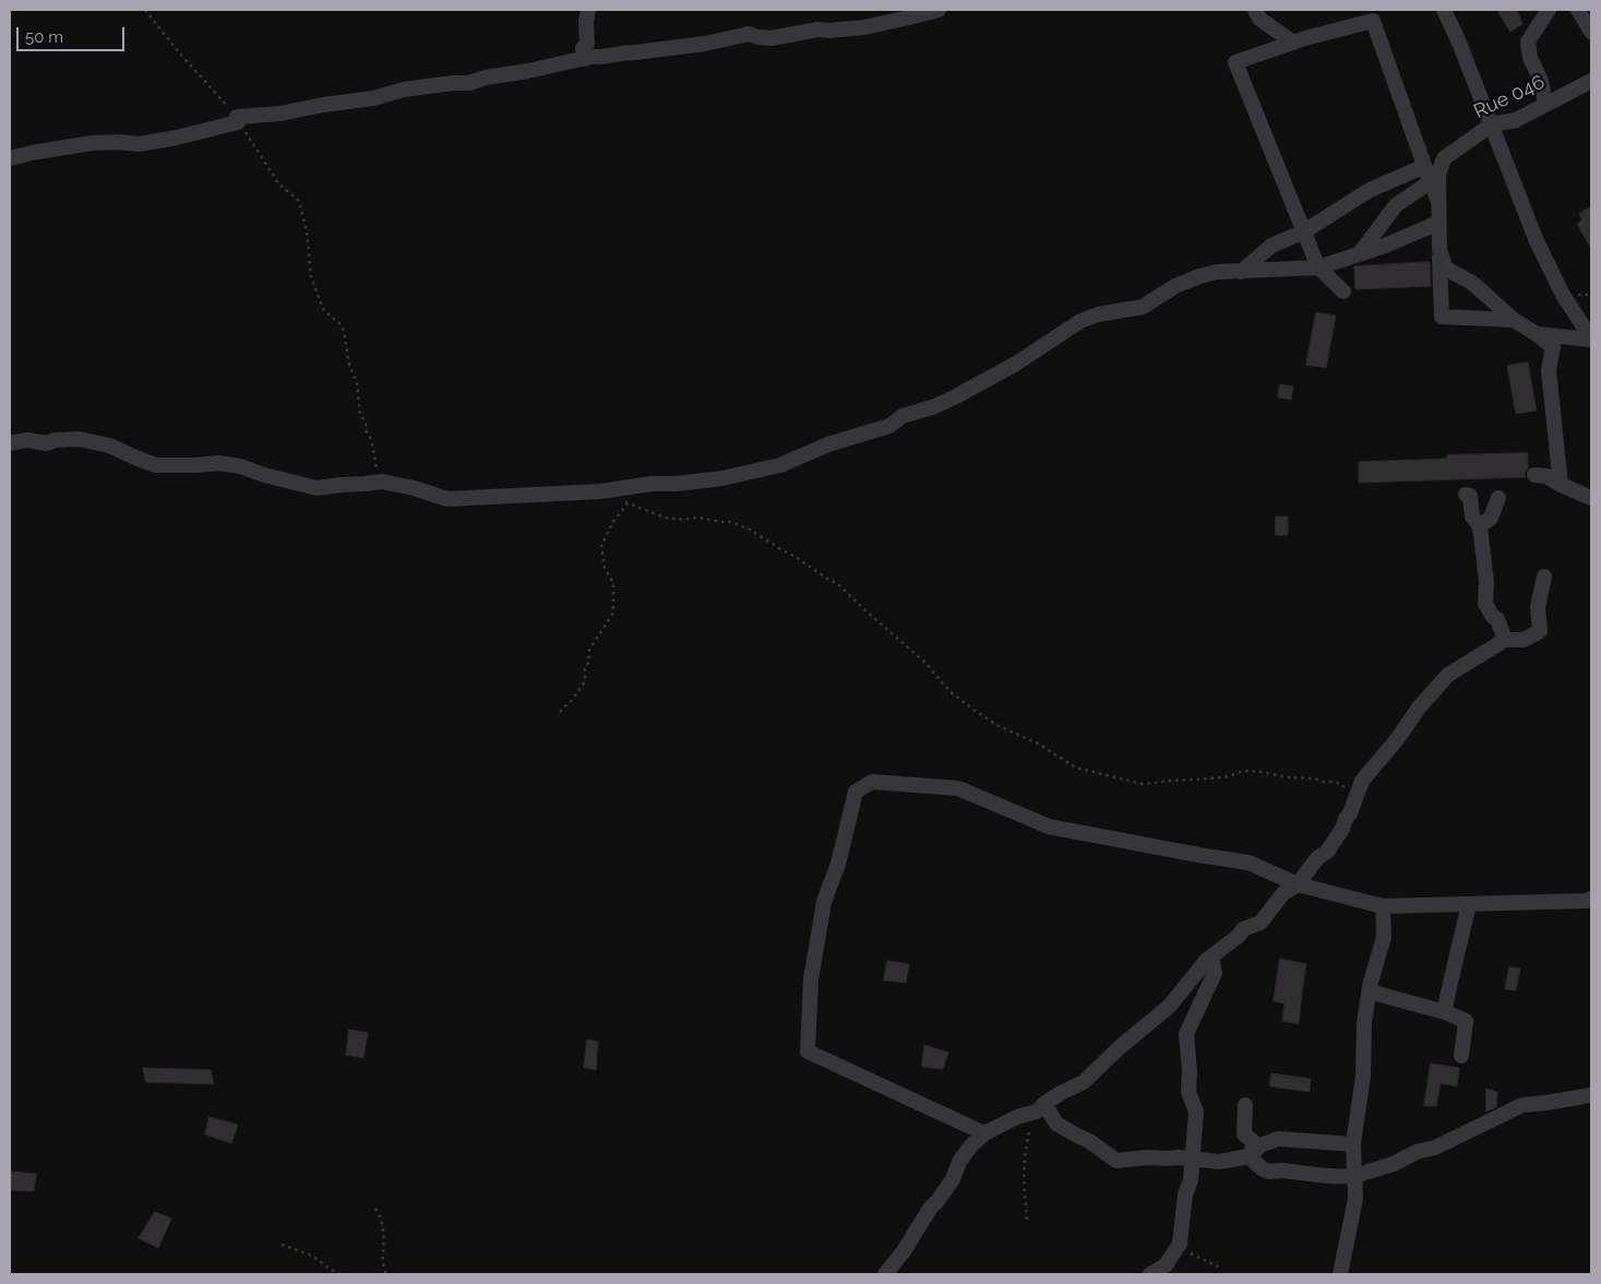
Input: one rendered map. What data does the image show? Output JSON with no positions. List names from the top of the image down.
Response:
{
  "streets": {
    "street": ["Rue 046"]
  },
  "scale_bar": "50 m"
}
